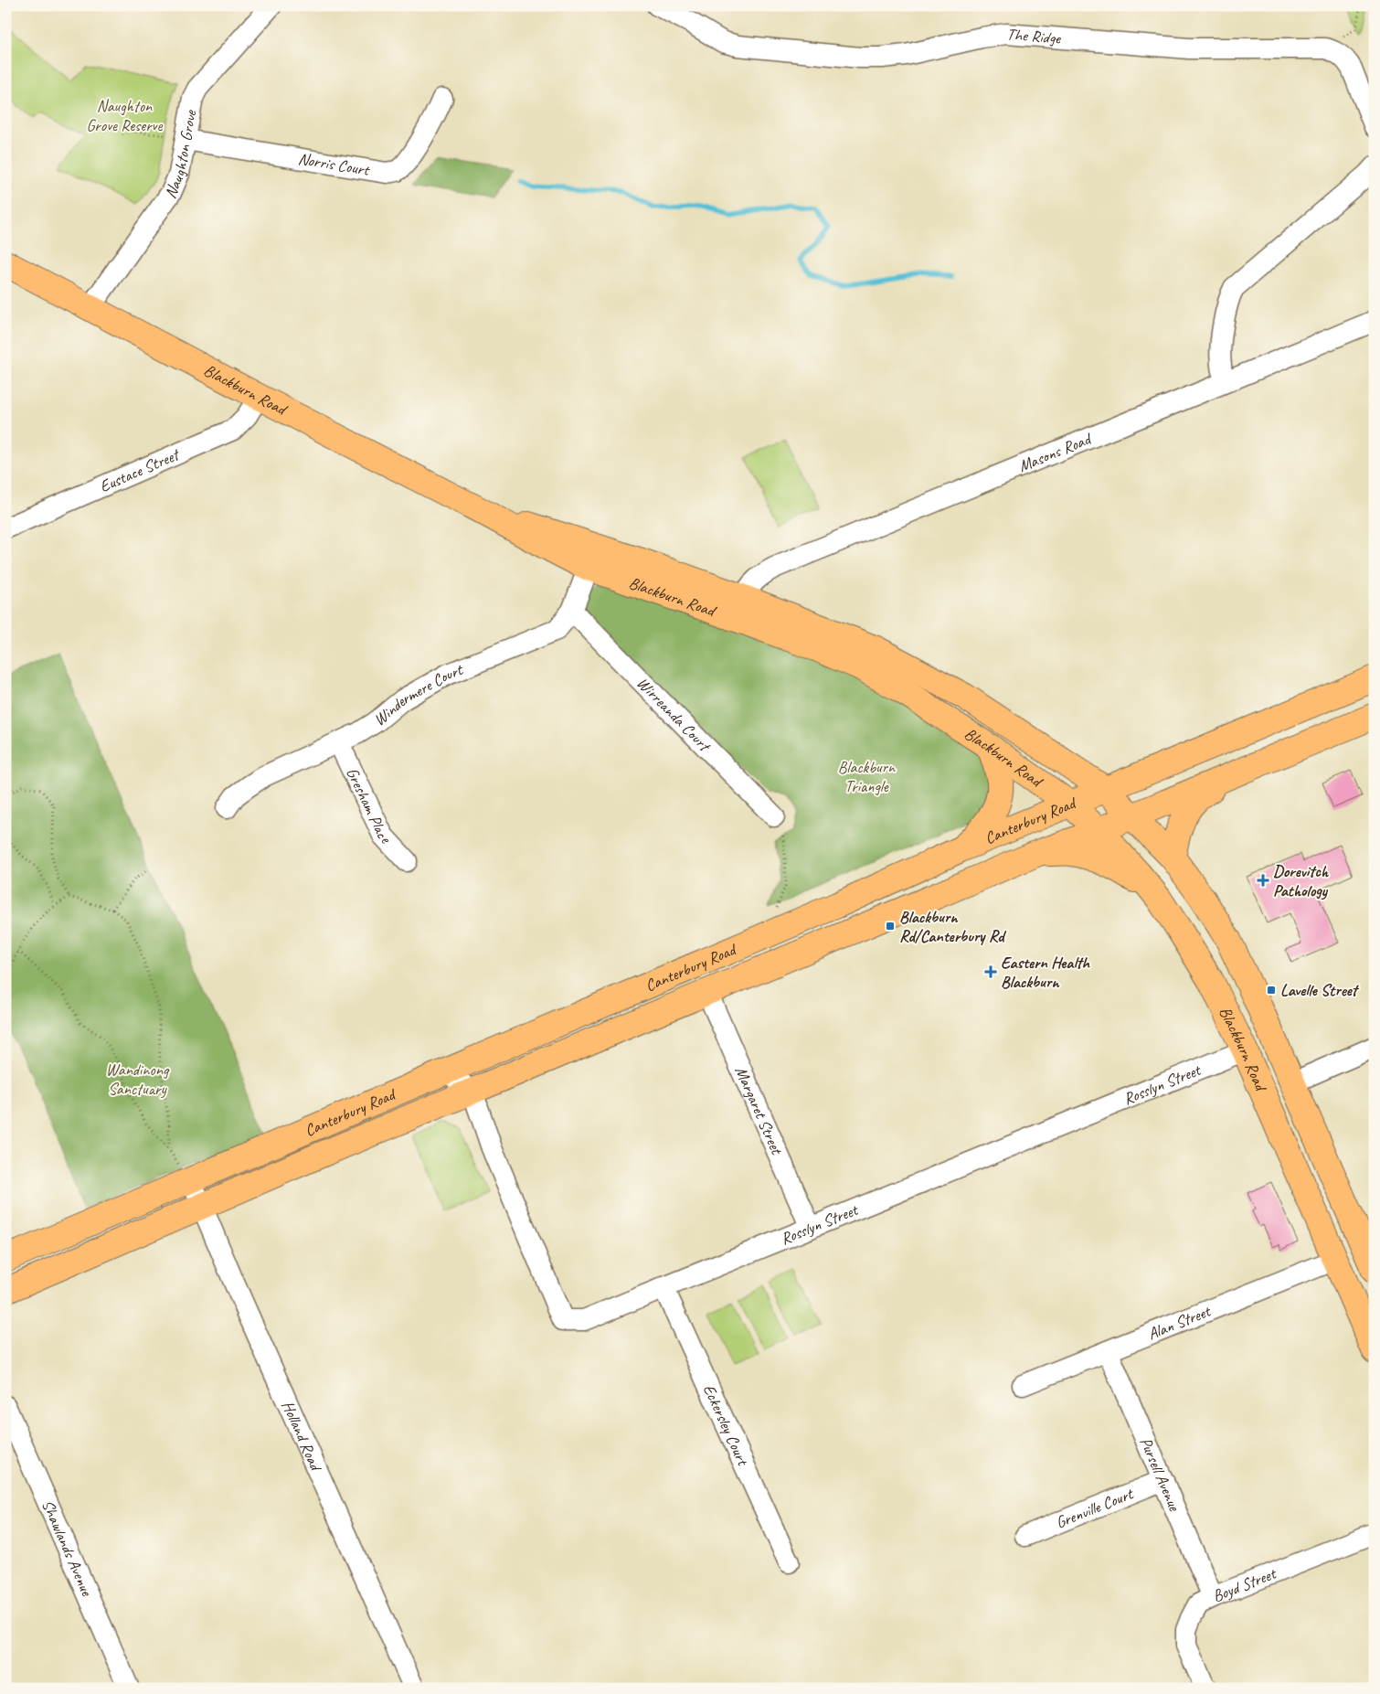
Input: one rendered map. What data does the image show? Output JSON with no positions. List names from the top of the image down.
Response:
{
  "streets": {
    "main road": ["Blackburn Road", "Canterbury Road"],
    "street": [
      "The Ridge",
      "Naughton Grove",
      "Norris Court",
      "Masons Road",
      "Eustace Street",
      "Windermere Court",
      "Wirreanda Court",
      "Gresham Place",
      "Rosslyn Street",
      "Margaret Street",
      "Alan Street",
      "Eckersley Court",
      "Holland Road",
      "Pursell Avenue",
      "Grenville Court",
      "Shawlands Avenue",
      "Boyd Street"
    ]
  },
  "crossings": [
    ["Naughton Grove", "Norris Court"],
    ["Naughton Grove", "Blackburn Road"],
    ["Blackburn Road", "Masons Road"],
    ["Blackburn Road", "Eustace Street"],
    ["Blackburn Road", "Windermere Court"],
    ["Blackburn Road", "Canterbury Road"],
    ["Blackburn Road", "Rosslyn Street"],
    ["Blackburn Road", "Alan Street"],
    ["Windermere Court", "Wirreanda Court"],
    ["Windermere Court", "Gresham Place"],
    ["Canterbury Road", "Rosslyn Street"],
    ["Canterbury Road", "Margaret Street"],
    ["Canterbury Road", "Holland Road"],
    ["Rosslyn Street", "Margaret Street"],
    ["Rosslyn Street", "Eckersley Court"],
    ["Alan Street", "Pursell Avenue"],
    ["Pursell Avenue", "Grenville Court"],
    ["Pursell Avenue", "Boyd Street"]
  ],
  "parks": ["Naughton Grove Reserve", "Blackburn Triangle", "Wandinong Sanctuary"],
  "places": {
    "health": ["Dorevitch Pathology", "Eastern Health Blackburn"],
    "transit": ["Blackburn Rd/Canterbury Rd", "Lavelle Street"]
  }
}
